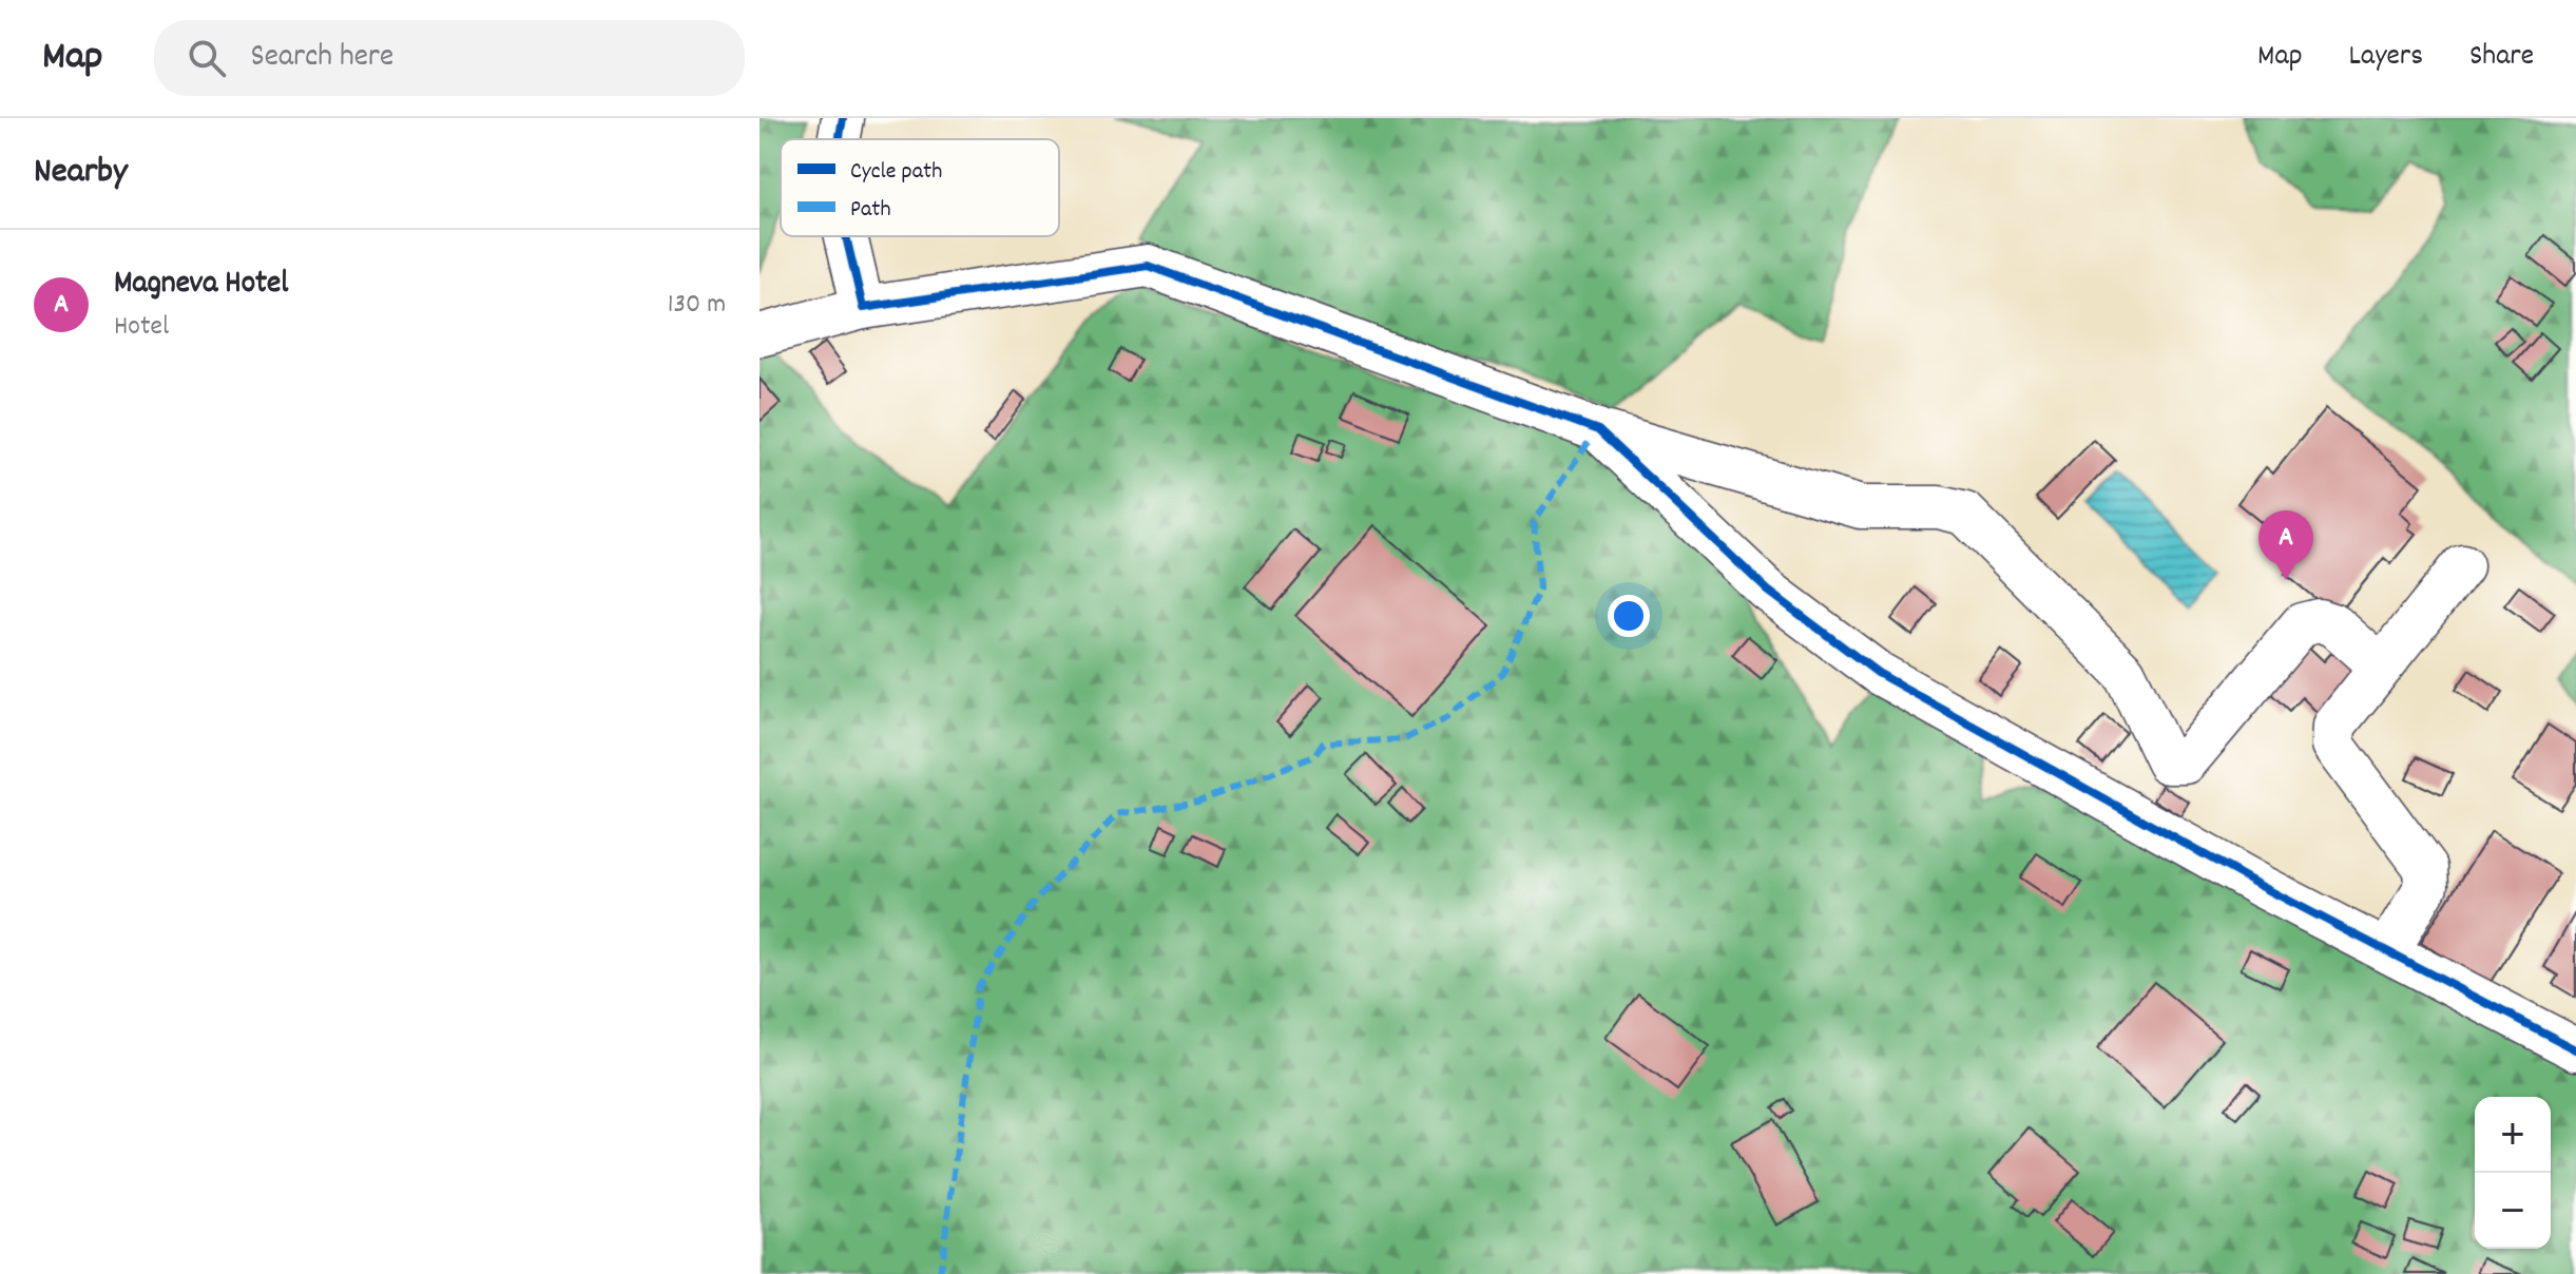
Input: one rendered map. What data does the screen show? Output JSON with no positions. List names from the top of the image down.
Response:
{
  "legend": ["Cycle path", "Path"],
  "page": {
    "header": "Map",
    "search": "Search here",
    "nav": ["Map", "Layers", "Share"],
    "heading": "Nearby",
    "list": [
      {
        "mark": "A",
        "name": "Magneva Hotel",
        "note": "Hotel",
        "value": "130 m"
      }
    ],
    "pins": "A",
    "map_buttons": ["+", "−"]
  }
}
